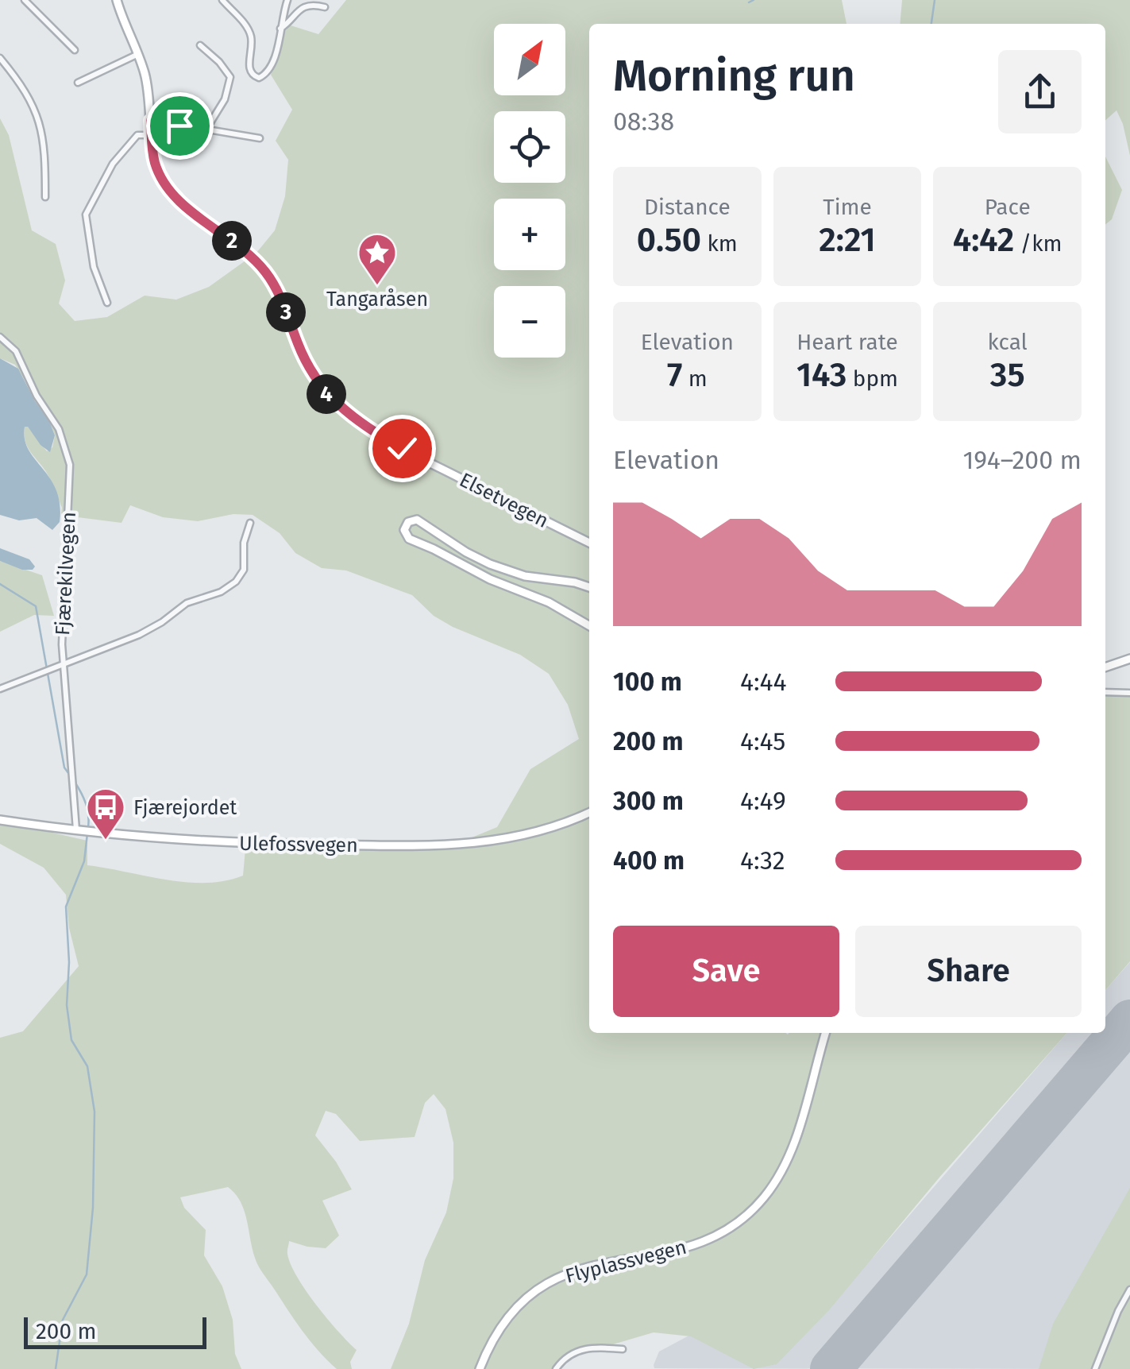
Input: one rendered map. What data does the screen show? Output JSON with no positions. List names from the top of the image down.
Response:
{
  "streets": {
    "main road": ["Elsetvegen", "Ulefossvegen", "Flyplassvegen"],
    "street": ["Fjærekilvegen"]
  },
  "crossings": [
    ["Fjærekilvegen", "Ulefossvegen"]
  ],
  "places": {
    "place": ["Tangaråsen"],
    "bus stop": ["Fjærejordet"]
  },
  "scale_bar": "200 m",
  "north": "top right",
  "page": {
    "map_buttons": ["+", "−"],
    "heading": ["Morning run", "08:38"],
    "stats": [
      ["Distance", "0.50 km"],
      ["Time", "2:21"],
      ["Pace", "4:42 /km"],
      ["Elevation", "7 m"],
      ["Heart rate", "143 bpm"],
      ["kcal", "35"]
    ],
    "pins": ["2", "3", "4"],
    "chart": ["Elevation", "194–200 m"],
    "list": [
      {
        "name": "100 m",
        "note": "4:44"
      },
      {
        "name": "200 m",
        "note": "4:45"
      },
      {
        "name": "300 m",
        "note": "4:49"
      },
      {
        "name": "400 m",
        "note": "4:32"
      }
    ],
    "buttons": ["Save", "Share"],
    "scale": "200 m"
  }
}
